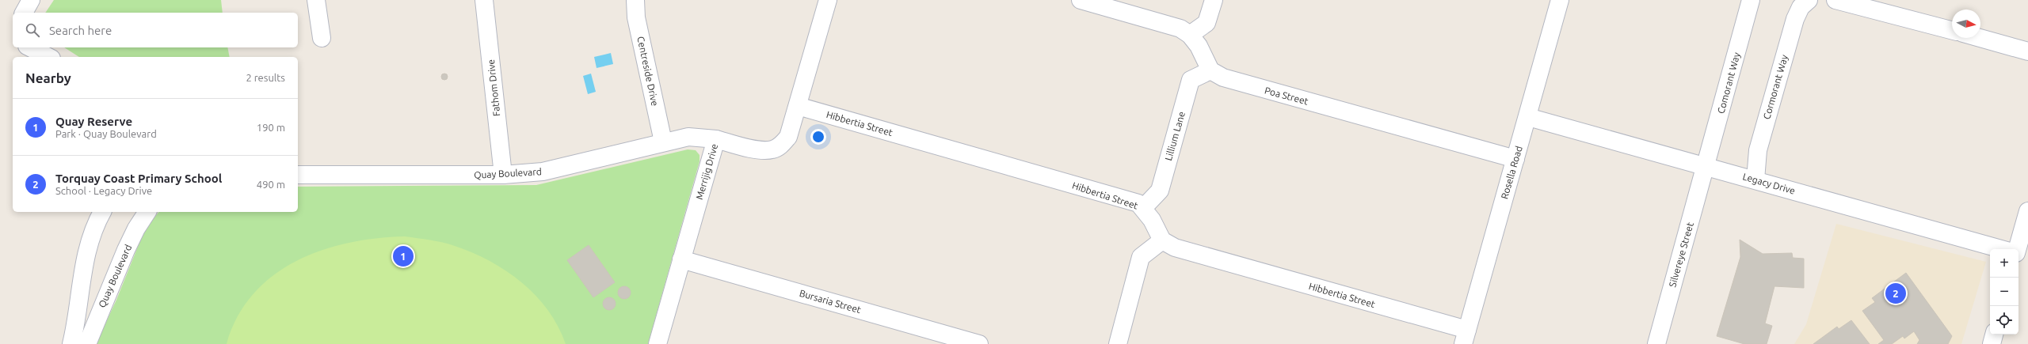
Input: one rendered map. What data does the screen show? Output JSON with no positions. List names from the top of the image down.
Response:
{
  "streets": {
    "street": [
      "Centreside Drive",
      "Comorant Way",
      "Cormorant Way",
      "Fathom Drive",
      "Poa Street",
      "Hibbertia Street",
      "Lillium Lane",
      "Merrijig Drive",
      "Rosella Road",
      "Quay Boulevard",
      "Legacy Drive",
      "Silvereye Street",
      "Bursaria Street"
    ]
  },
  "crossings": [
    ["Centreside Drive", "Quay Boulevard"],
    ["Comorant Way", "Legacy Drive"],
    ["Comorant Way", "Silvereye Street"],
    ["Cormorant Way", "Legacy Drive"],
    ["Fathom Drive", "Quay Boulevard"],
    ["Poa Street", "Lillium Lane"],
    ["Poa Street", "Rosella Road"],
    ["Hibbertia Street", "Lillium Lane"],
    ["Hibbertia Street", "Merrijig Drive"],
    ["Hibbertia Street", "Rosella Road"],
    ["Merrijig Drive", "Quay Boulevard"],
    ["Merrijig Drive", "Bursaria Street"],
    ["Rosella Road", "Legacy Drive"],
    ["Legacy Drive", "Silvereye Street"]
  ],
  "north": "right",
  "page": {
    "search": "Search here",
    "heading": ["Nearby", "2 results"],
    "list": [
      {
        "mark": "1",
        "name": "Quay Reserve",
        "note": "Park · Quay Boulevard",
        "value": "190 m"
      },
      {
        "mark": "2",
        "name": "Torquay Coast Primary School",
        "note": "School · Legacy Drive",
        "value": "490 m"
      }
    ],
    "pins": ["1", "2"],
    "map_buttons": ["+", "−"]
  }
}
